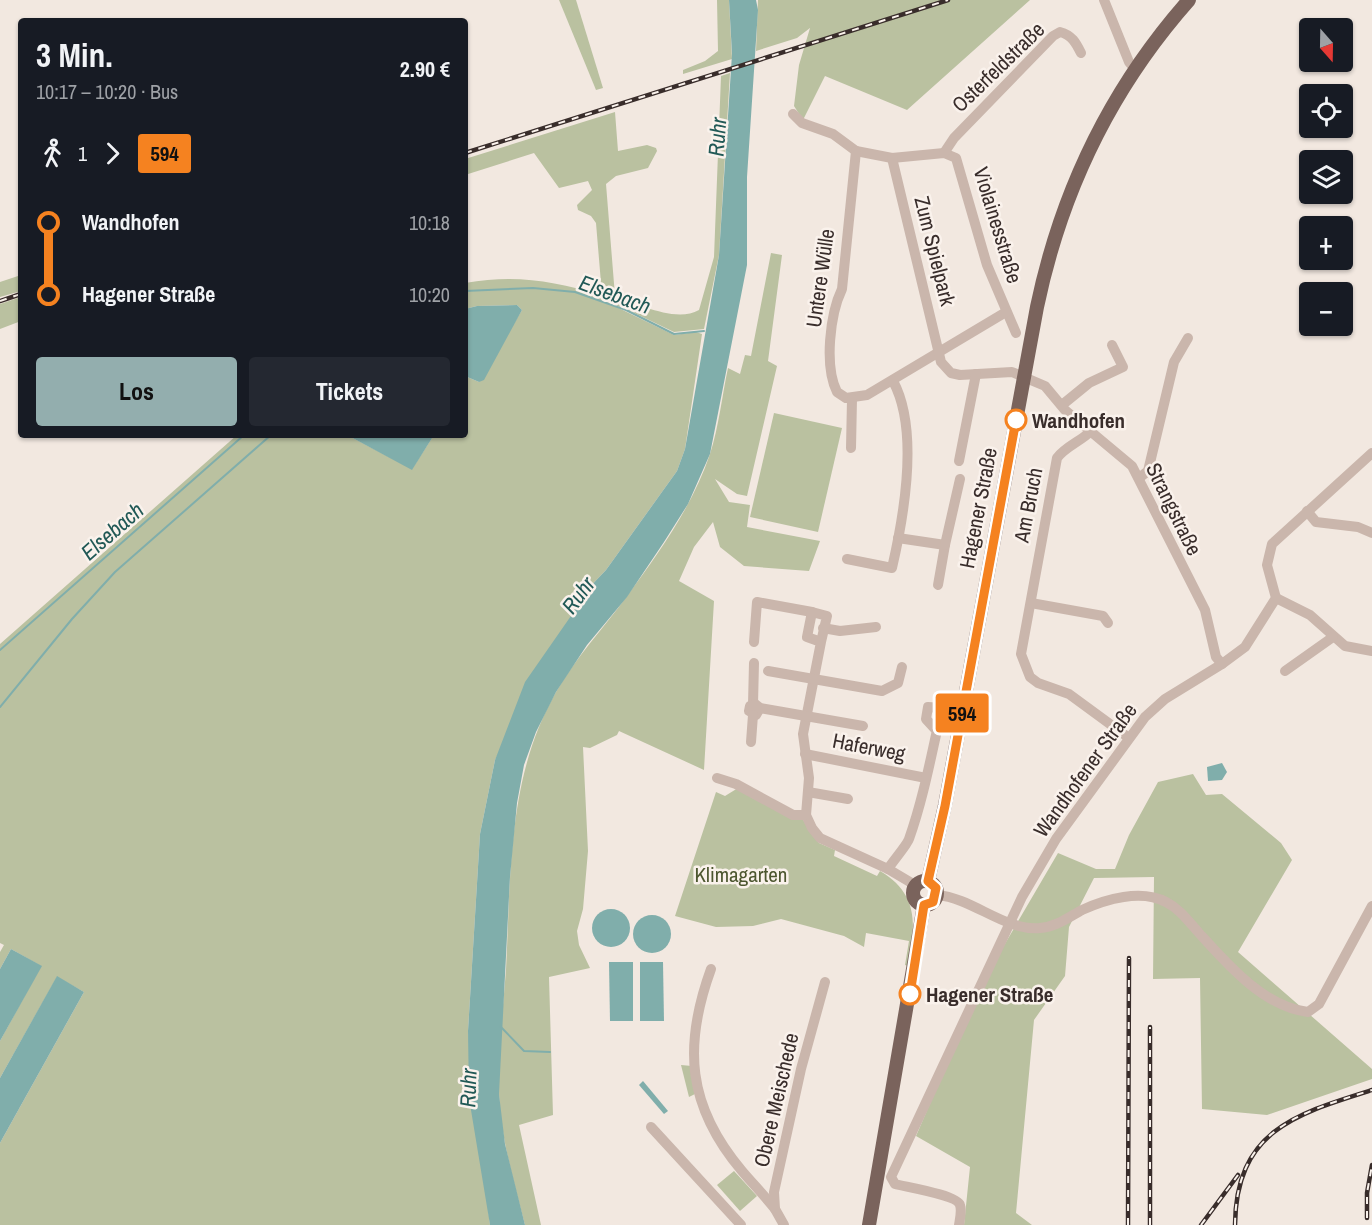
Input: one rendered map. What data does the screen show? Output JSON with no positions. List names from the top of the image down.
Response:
{
  "streets": {
    "main road": ["Hagener Straße"],
    "street": [
      "Osterfeldstraße",
      "Violainesstraße",
      "Zum Spielpark",
      "Untere Wülle",
      "Am Bruch",
      "Strangstraße",
      "Haferweg",
      "Wandhofener Straße",
      "Obere Meischede"
    ]
  },
  "crossings": [
    ["Osterfeldstraße", "Violainesstraße"],
    ["Violainesstraße", "Zum Spielpark"],
    ["Violainesstraße", "Untere Wülle"],
    ["Am Bruch", "Strangstraße"],
    ["Am Bruch", "Wandhofener Straße"],
    ["Hagener Straße", "Strangstraße"],
    ["Strangstraße", "Wandhofener Straße"]
  ],
  "water": ["Ruhr", "Elsebach"],
  "parks": ["Klimagarten"],
  "places": ["Wandhofen", "Hagener Straße"],
  "lines": ["bus line 594"],
  "north": "bottom",
  "page": {
    "on_map": "594",
    "map_buttons": ["+", "−"],
    "heading": ["3 Min.", "10:17 – 10:20 · Bus", "2.90 €"],
    "legs": ["1", "594"],
    "list": [
      {
        "name": "Wandhofen",
        "value": "10:18"
      },
      {
        "name": "Hagener Straße",
        "value": "10:20"
      }
    ],
    "buttons": ["Los", "Tickets"]
  }
}
